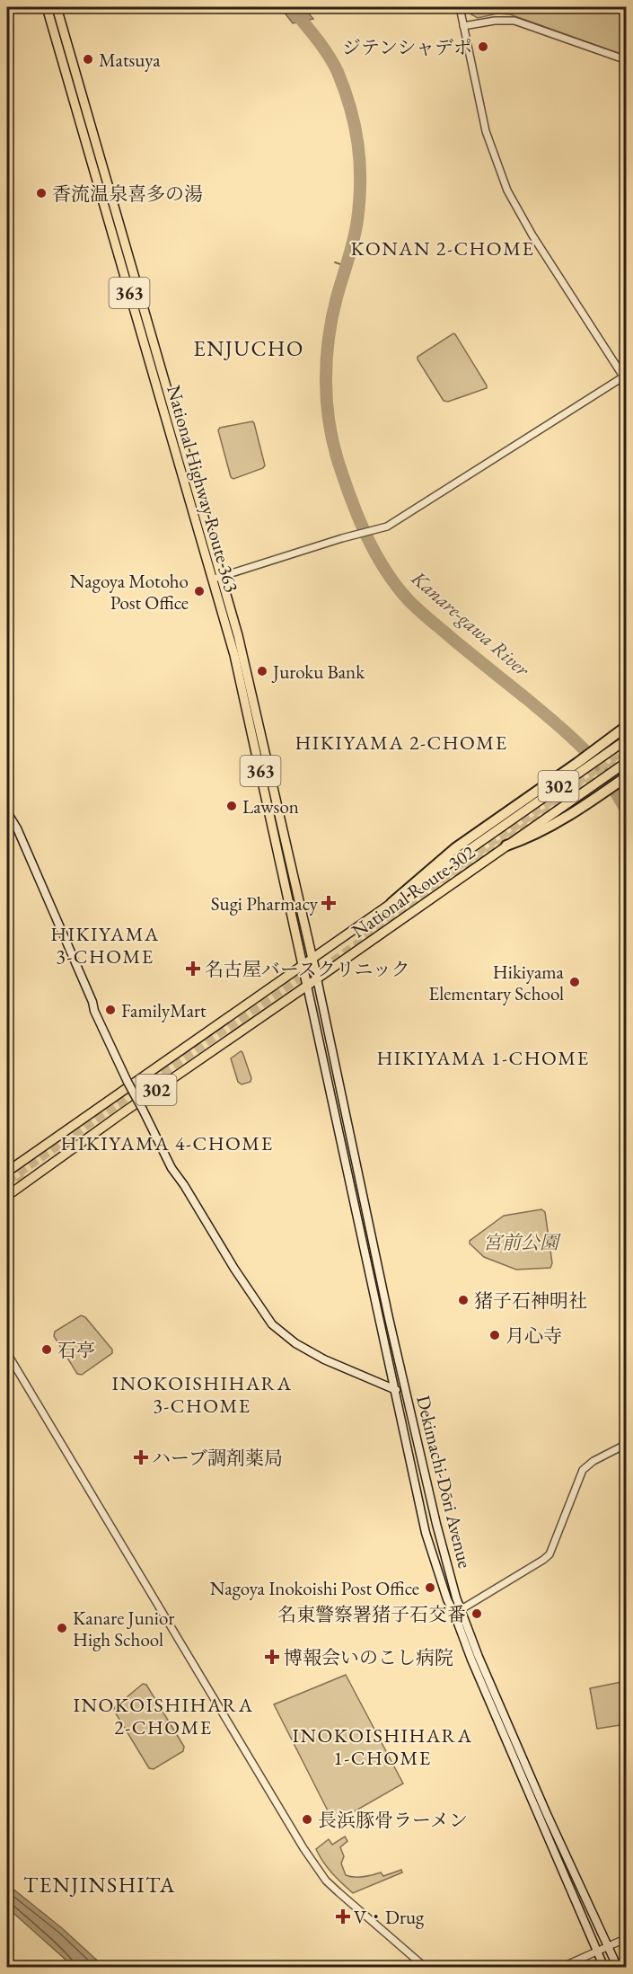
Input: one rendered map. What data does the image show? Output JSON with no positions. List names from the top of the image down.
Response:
{
  "streets": {
    "highway": [
      "363",
      "National Highway Route 363",
      "302",
      "National Route 302"
    ],
    "main road": ["Dekimachi-Dōri Avenue"]
  },
  "crossings": [
    ["National Highway Route 363", "National Route 302"],
    ["National Highway Route 363", "Dekimachi-Dōri Avenue"],
    ["National Route 302", "Dekimachi-Dōri Avenue"]
  ],
  "districts": [
    "KONAN 2-CHOME",
    "ENJUCHO",
    "HIKIYAMA 2-CHOME",
    "HIKIYAMA 3-CHOME",
    "HIKIYAMA 1-CHOME",
    "HIKIYAMA 4-CHOME",
    "INOKOISHIHARA 3-CHOME",
    "INOKOISHIHARA 2-CHOME",
    "INOKOISHIHARA 1-CHOME",
    "TENJINSHITA"
  ],
  "water": ["Kanare-gawa River"],
  "parks": ["宮前公園"],
  "places": {
    "other": [
      "ジテンシャデポ",
      "Matsuya",
      "香流温泉喜多の湯",
      "Nagoya Motoho Post Office",
      "Juroku Bank",
      "Lawson",
      "Hikiyama Elementary School",
      "FamilyMart",
      "猪子石神明社",
      "月心寺",
      "石亭",
      "Nagoya Inokoishi Post Office",
      "名東警察署猪子石交番",
      "Kanare Junior High School",
      "長浜豚骨ラーメン"
    ],
    "health": [
      "Sugi Pharmacy",
      "名古屋バースクリニック",
      "ハーブ調剤薬局",
      "博報会いのこし病院",
      "V・Drug"
    ]
  }
}
